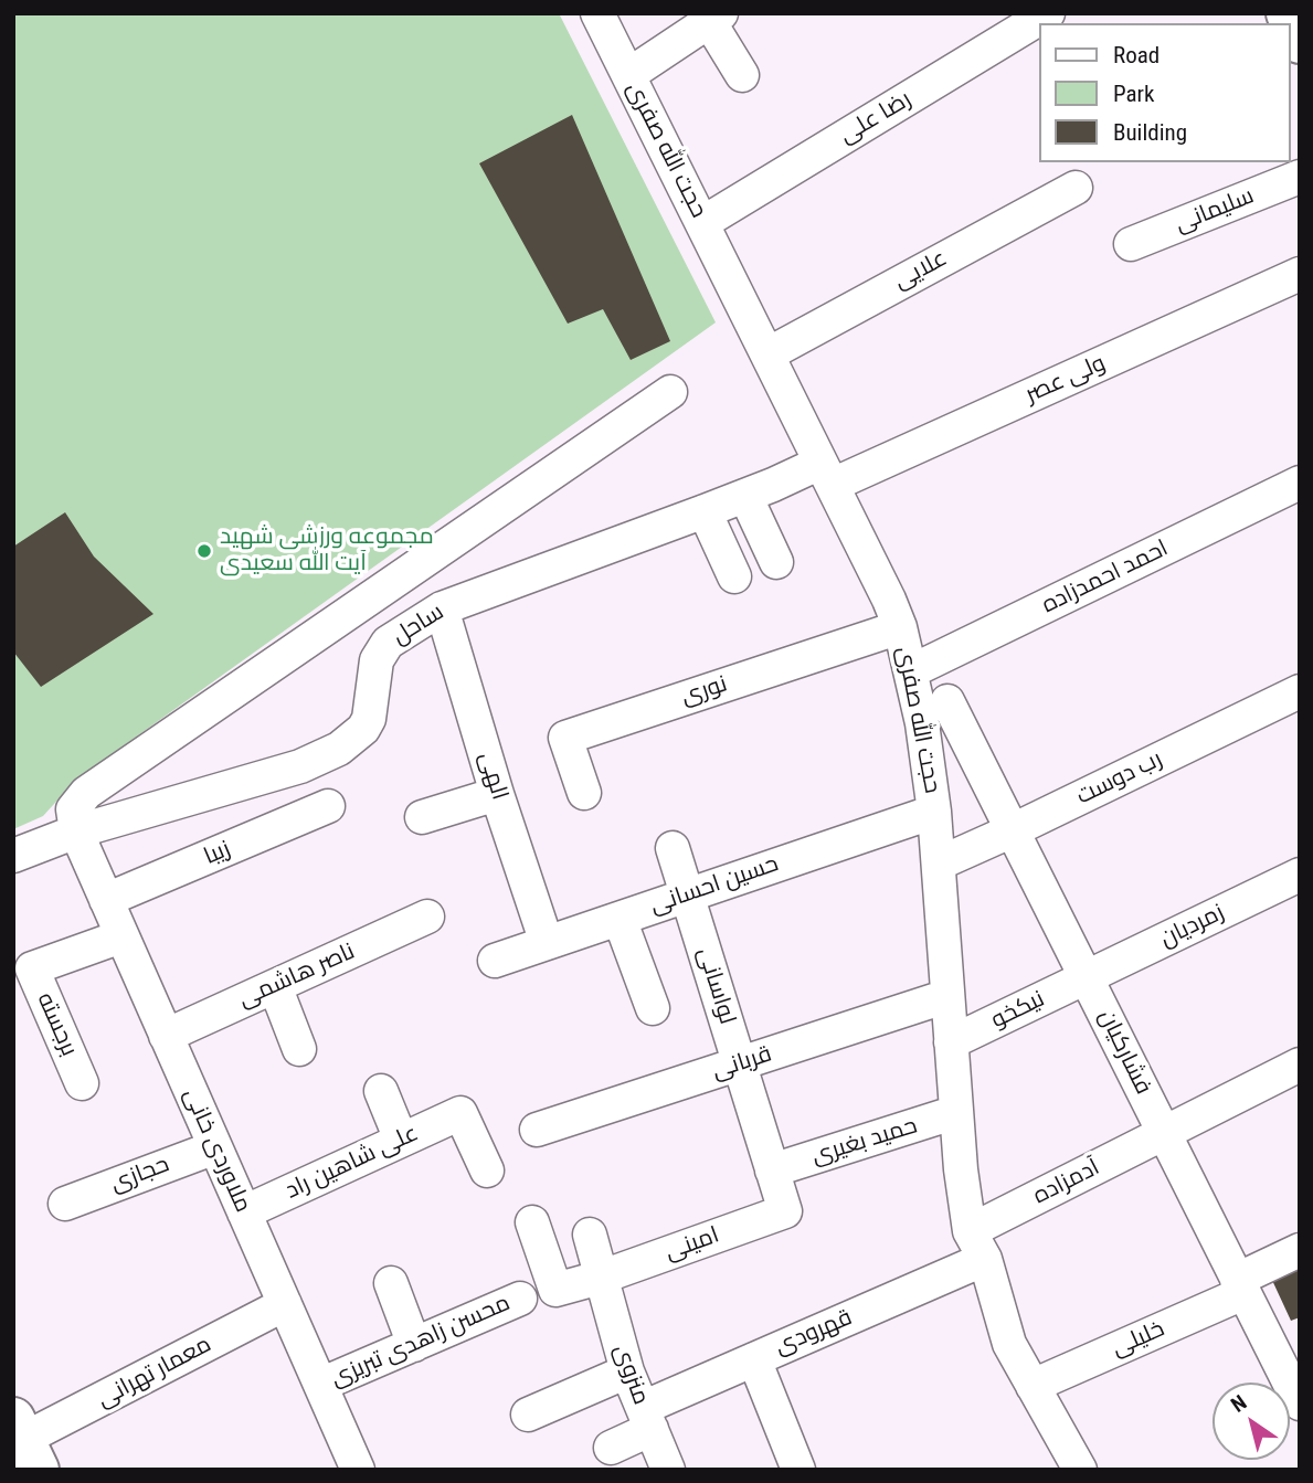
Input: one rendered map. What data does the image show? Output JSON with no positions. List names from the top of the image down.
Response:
{
  "streets": {
    "street": [
      "رضا علی",
      "حجت الله صفری",
      "سلیمانی",
      "علایی",
      "ولی عصر",
      "احمد احمدزاده",
      "ساحل",
      "نوری",
      "الهی",
      "رب دوست",
      "زیبا",
      "حسین احسانی",
      "زمردیان",
      "ناصر هاشمی",
      "لواسانی",
      "نیکخو",
      "برجسته",
      "فشارکیان",
      "قربانی",
      "حمید بغیری",
      "ملاوردی خانی",
      "علی شاهین راد",
      "حجازی",
      "آدمزاده",
      "امینی",
      "قهرودی",
      "خلیلی",
      "محسن زاهدی تبریزی",
      "معمار تهرانی",
      "منزوی"
    ]
  },
  "crossings": [
    ["رضا علی", "حجت الله صفری"],
    ["حجت الله صفری", "علایی"],
    ["حجت الله صفری", "ولی عصر"],
    ["حجت الله صفری", "احمد احمدزاده"],
    ["حجت الله صفری", "ساحل"],
    ["حجت الله صفری", "نوری"],
    ["حجت الله صفری", "رب دوست"],
    ["حجت الله صفری", "حسین احسانی"],
    ["حجت الله صفری", "نیکخو"],
    ["حجت الله صفری", "قربانی"],
    ["حجت الله صفری", "حمید بغیری"],
    ["حجت الله صفری", "آدمزاده"],
    ["حجت الله صفری", "قهرودی"],
    ["حجت الله صفری", "خلیلی"],
    ["ولی عصر", "ساحل"],
    ["ساحل", "الهی"],
    ["ساحل", "ملاوردی خانی"],
    ["الهی", "حسین احسانی"],
    ["رب دوست", "فشارکیان"],
    ["زیبا", "ملاوردی خانی"],
    ["حسین احسانی", "لواسانی"],
    ["زمردیان", "نیکخو"],
    ["زمردیان", "فشارکیان"],
    ["ناصر هاشمی", "ملاوردی خانی"],
    ["لواسانی", "قربانی"],
    ["لواسانی", "حمید بغیری"],
    ["لواسانی", "امینی"],
    ["نیکخو", "فشارکیان"],
    ["برجسته", "ملاوردی خانی"],
    ["فشارکیان", "آدمزاده"],
    ["فشارکیان", "خلیلی"],
    ["ملاوردی خانی", "علی شاهین راد"],
    ["ملاوردی خانی", "حجازی"],
    ["ملاوردی خانی", "محسن زاهدی تبریزی"],
    ["ملاوردی خانی", "معمار تهرانی"],
    ["آدمزاده", "قهرودی"],
    ["امینی", "منزوی"],
    ["قهرودی", "منزوی"]
  ],
  "places": ["مجموعه ورزشی شهید آیت‌ الله سعیدی"],
  "legend": ["Road", "Park", "Building"],
  "north": "top left"
}
